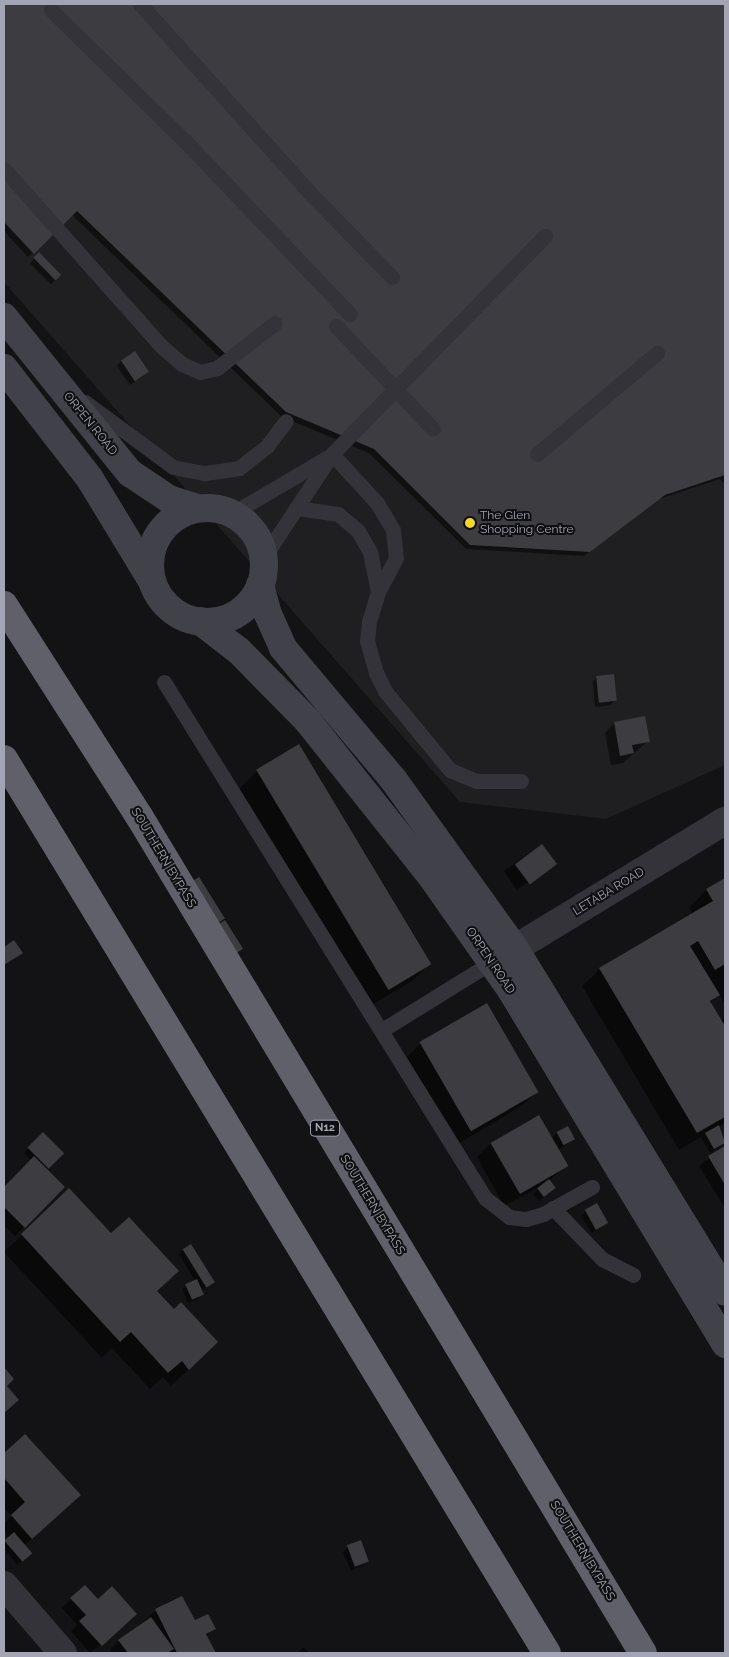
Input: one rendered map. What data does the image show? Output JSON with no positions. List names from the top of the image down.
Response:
{
  "streets": {
    "highway": ["SOUTHERN BYPASS", "N12"],
    "street": ["ORPEN ROAD", "LETABA ROAD"]
  },
  "crossings": [
    ["ORPEN ROAD", "LETABA ROAD"]
  ],
  "places": ["The Glen Shopping Centre"]
}
